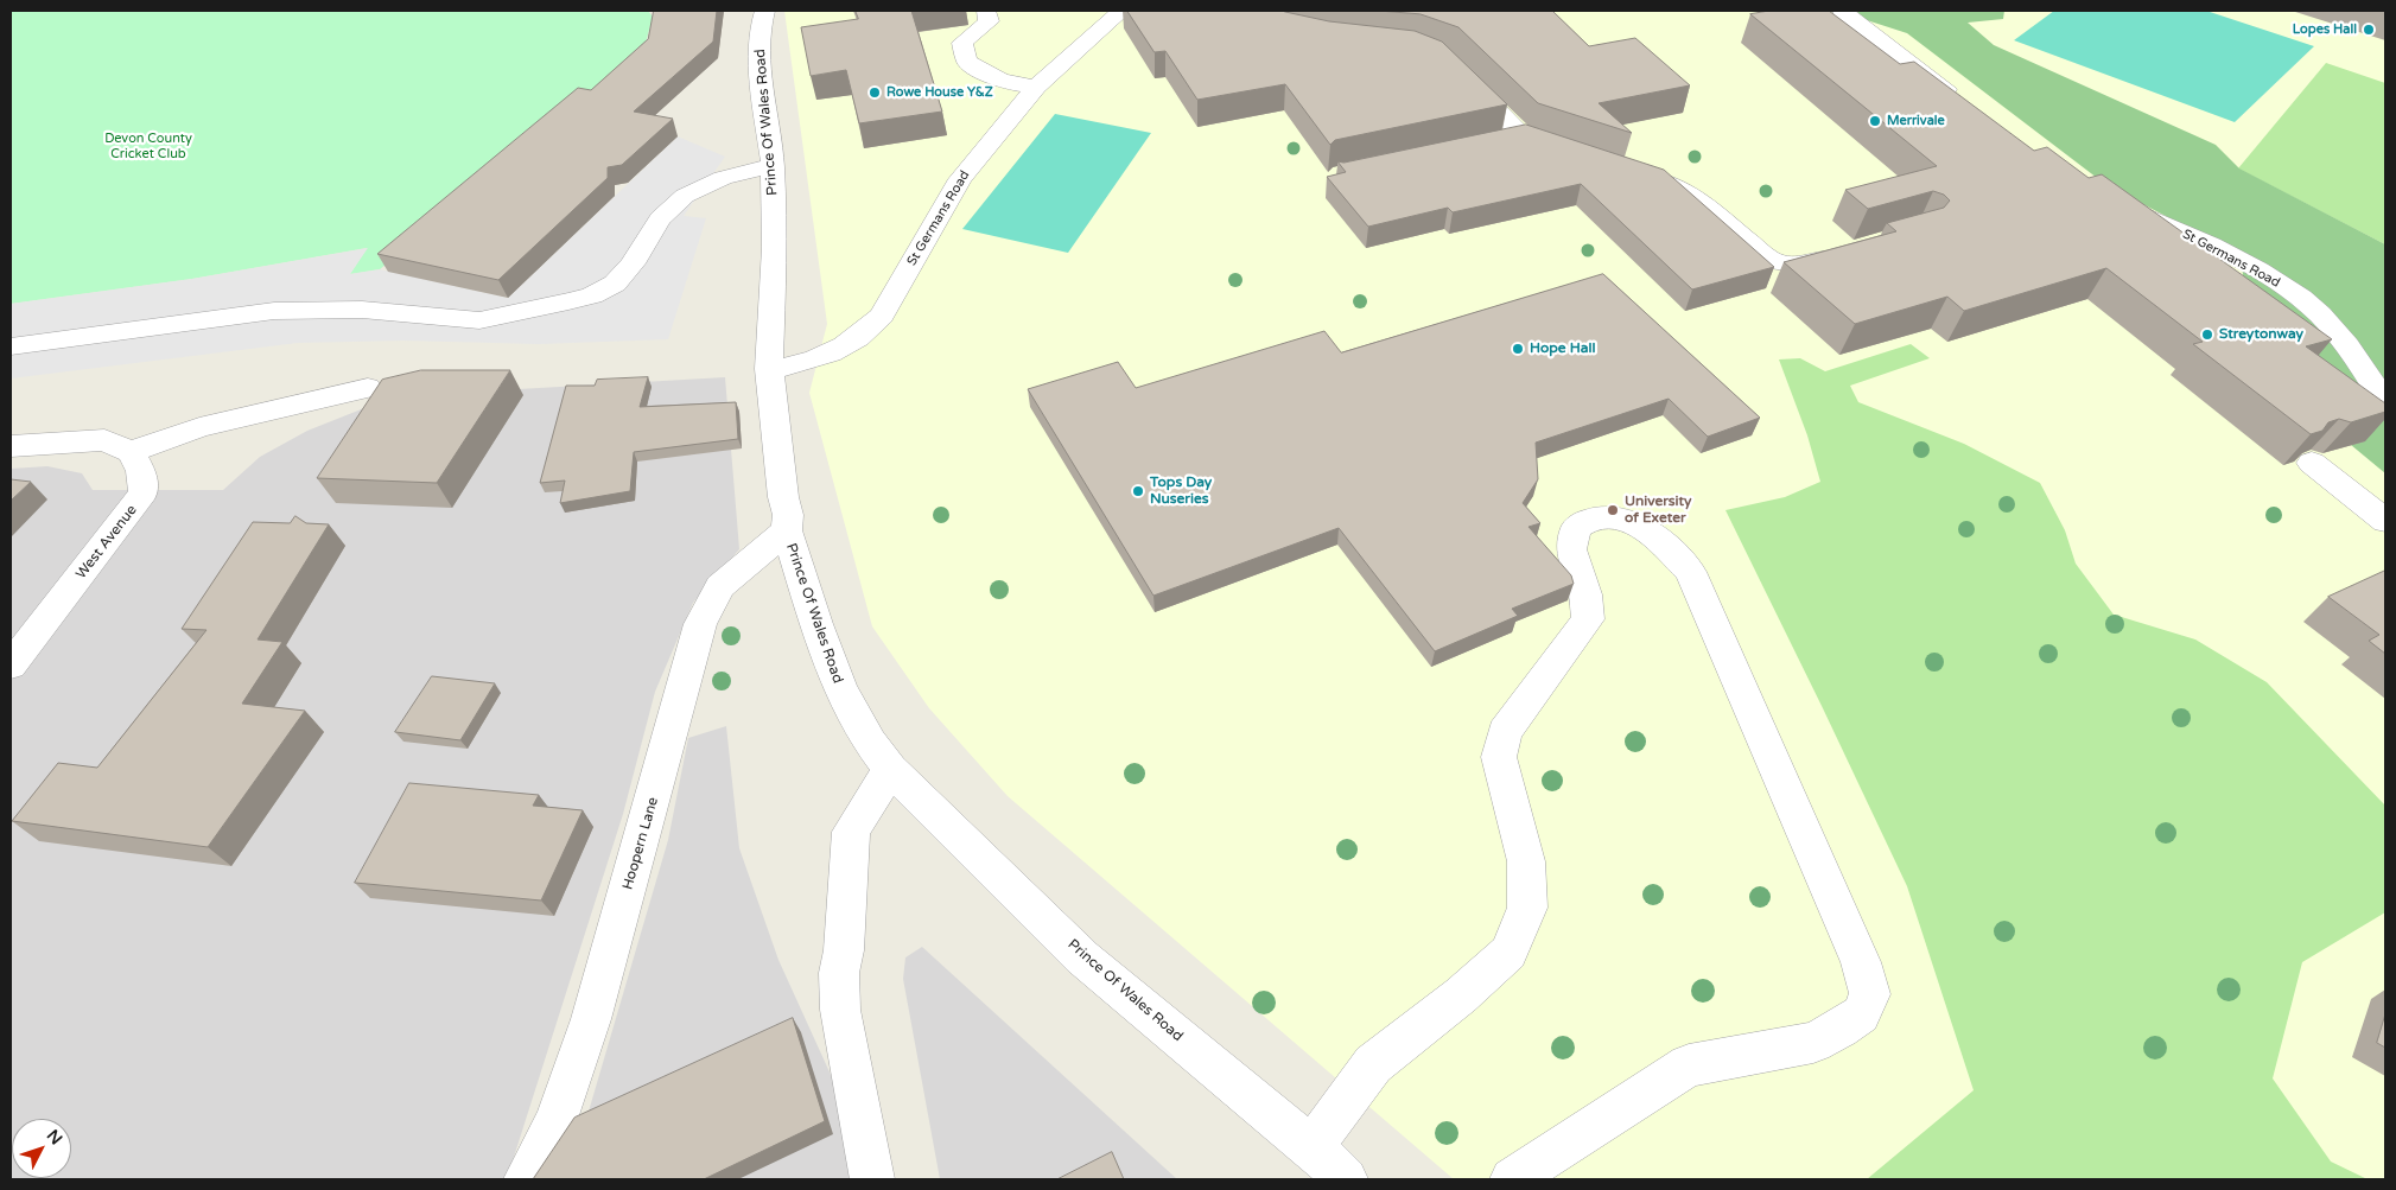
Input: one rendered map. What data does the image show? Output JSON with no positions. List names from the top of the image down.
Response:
{
  "streets": {
    "street": [
      "Prince Of Wales Road",
      "St Germans Road",
      "West Avenue",
      "Hoopern Lane"
    ]
  },
  "crossings": [
    ["Prince Of Wales Road", "St Germans Road"],
    ["Prince Of Wales Road", "Hoopern Lane"]
  ],
  "parks": ["Devon County Cricket Club"],
  "places": [
    "Lopes Hall",
    "Rowe House Y&Z",
    "Merrivale",
    "Streytonway",
    "Hope Hall",
    "Tops Day Nuseries",
    "University of Exeter"
  ],
  "north": "top right"
}
